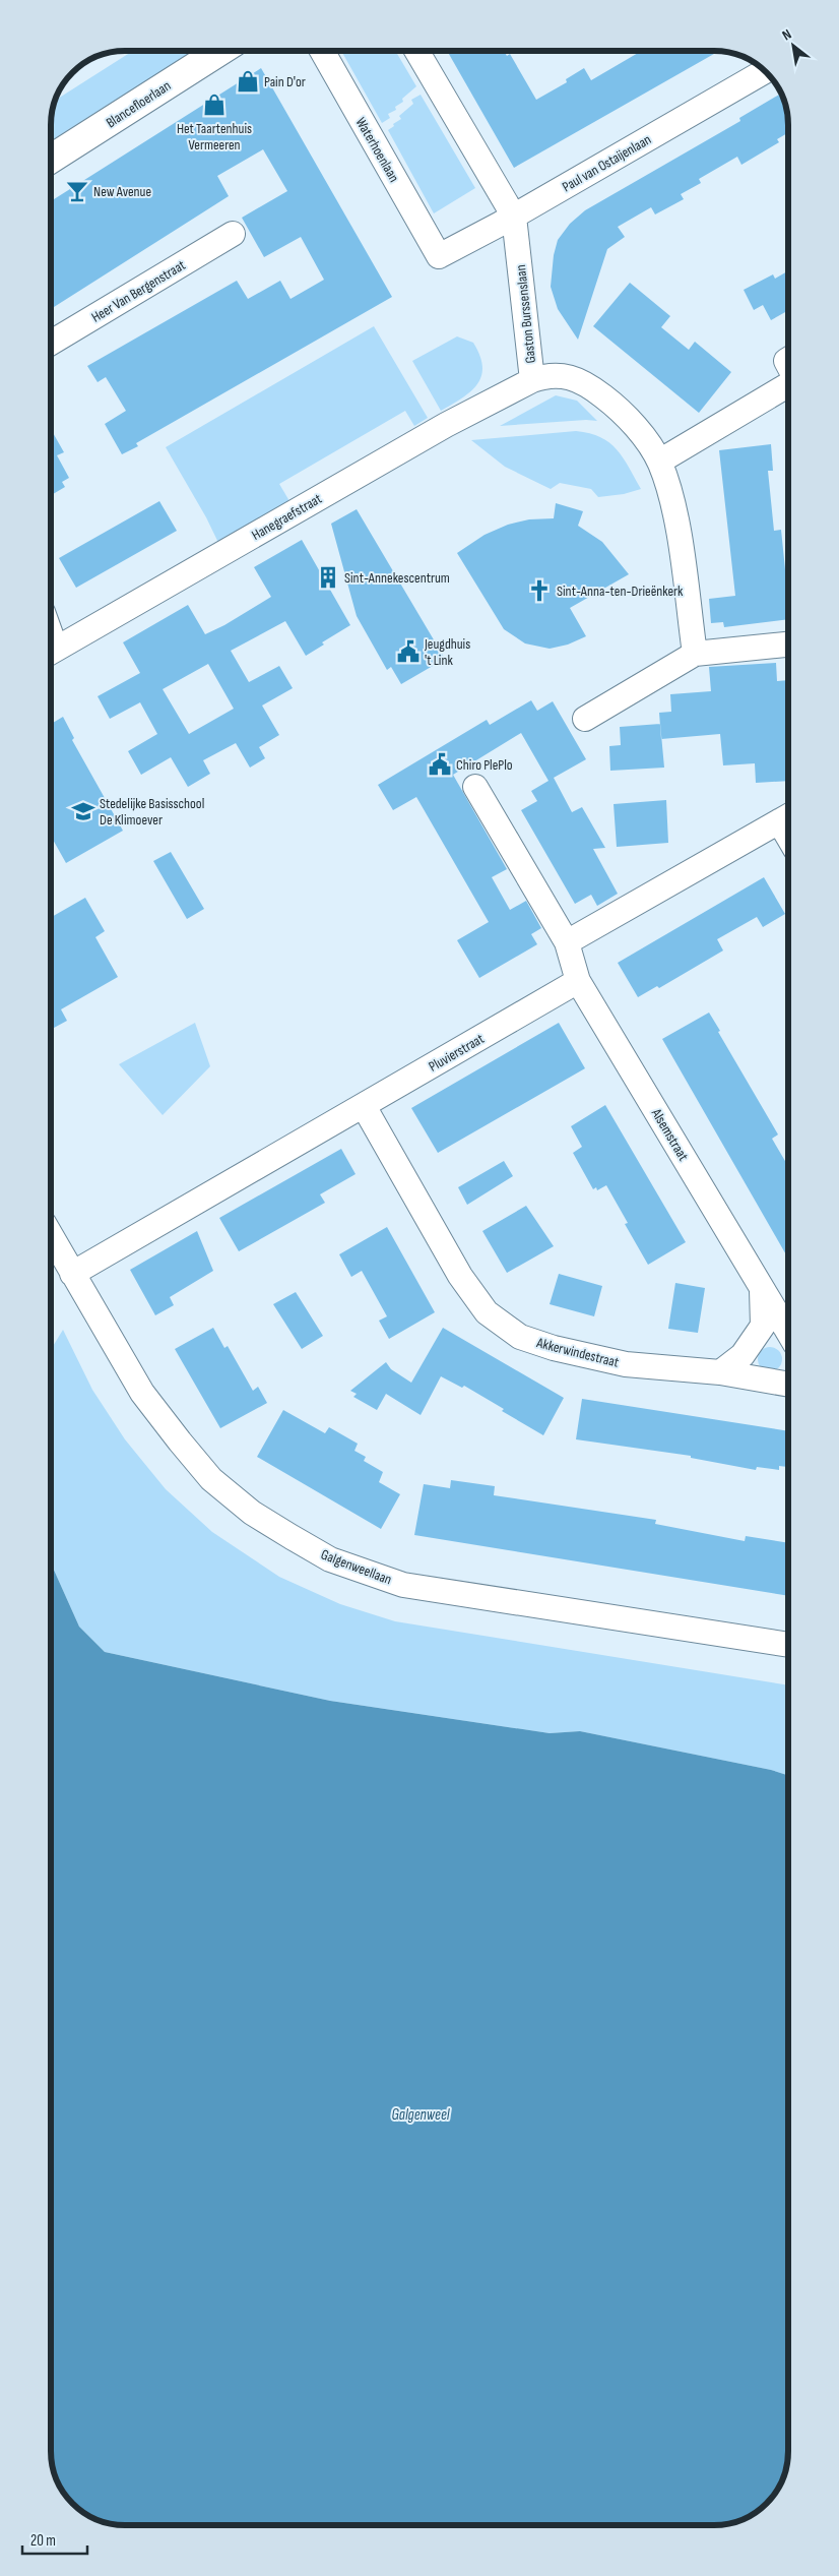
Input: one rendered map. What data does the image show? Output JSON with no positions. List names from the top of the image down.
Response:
{
  "streets": {
    "street": [
      "Blancefloerlaan",
      "Waterhoenlaan",
      "Paul van Ostaijenlaan",
      "Heer Van Bergenstraat",
      "Gaston Burssenslaan",
      "Hanegraefstraat",
      "Pluvierstraat",
      "Alsemstraat",
      "Akkerwindestraat",
      "Galgenweellaan"
    ]
  },
  "crossings": [
    ["Waterhoenlaan", "Paul van Ostaijenlaan"],
    ["Waterhoenlaan", "Gaston Burssenslaan"],
    ["Paul van Ostaijenlaan", "Gaston Burssenslaan"],
    ["Gaston Burssenslaan", "Hanegraefstraat"],
    ["Pluvierstraat", "Alsemstraat"],
    ["Pluvierstraat", "Akkerwindestraat"],
    ["Pluvierstraat", "Galgenweellaan"],
    ["Alsemstraat", "Akkerwindestraat"]
  ],
  "water": ["Galgenweel"],
  "places": {
    "shop": ["Pain D'or", "Het Taartenhuis Vermeeren"],
    "bar": ["New Avenue"],
    "building": ["Sint-Annekescentrum"],
    "church": ["Sint-Anna-ten-Drieënkerk"],
    "public building": ["Jeugdhuis 't Link", "Chiro PlePlo"],
    "school or university": ["Stedelijke Basisschool De Klimoever"]
  },
  "scale_bar": "20 m",
  "north": "top left"
}
